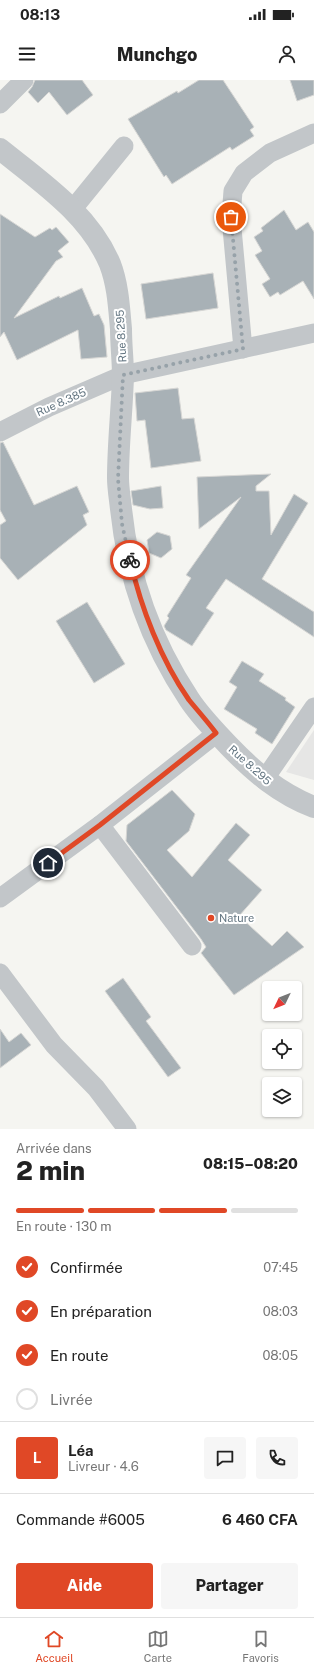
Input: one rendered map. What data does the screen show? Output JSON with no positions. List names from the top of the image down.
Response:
{
  "streets": {
    "street": ["Rue 8.295", "Rue 8.385"]
  },
  "crossings": [
    ["Rue 8.295", "Rue 8.385"]
  ],
  "places": ["Nature"],
  "north": "bottom left",
  "page": {
    "status": "08:13",
    "header": "Munchgo",
    "heading": ["2 min", "Arrivée dans", "08:15–08:20"],
    "panel": [
      "Léa",
      "Livreur · 4.6",
      "Commande #6005",
      "6 460 CFA"
    ],
    "bar": "En route · 130 m",
    "list": [
      ["Confirmée", "07:45"],
      ["En préparation", "08:03"],
      ["En route", "08:05"],
      "Livrée"
    ],
    "round": "L",
    "buttons": ["Aide", "Partager"],
    "tabs": ["Accueil", "Carte", "Favoris"]
  }
}
